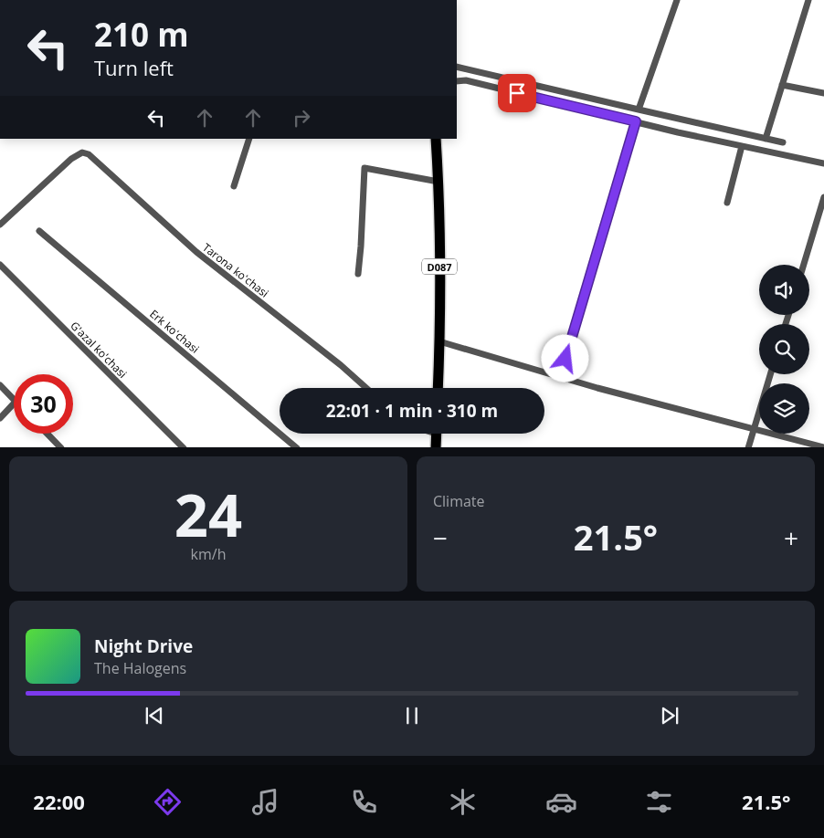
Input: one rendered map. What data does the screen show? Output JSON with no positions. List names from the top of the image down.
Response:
{
  "streets": {
    "main road": ["D087"],
    "street": ["Tarona koʻchasi", "Erk koʻchasi", "G'azal ko'chasi"]
  },
  "page": {
    "turn": ["210 m", "Turn left"],
    "limit": "30",
    "trip": "22:01 · 1 min · 310 m",
    "tile": [
      ["24", "km/h"],
      "Climate"
    ],
    "heat": ["−", "21.5°", "+"],
    "song": ["Night Drive", "The Halogens"],
    "tabs": ["22:00", "21.5°"]
  }
}
